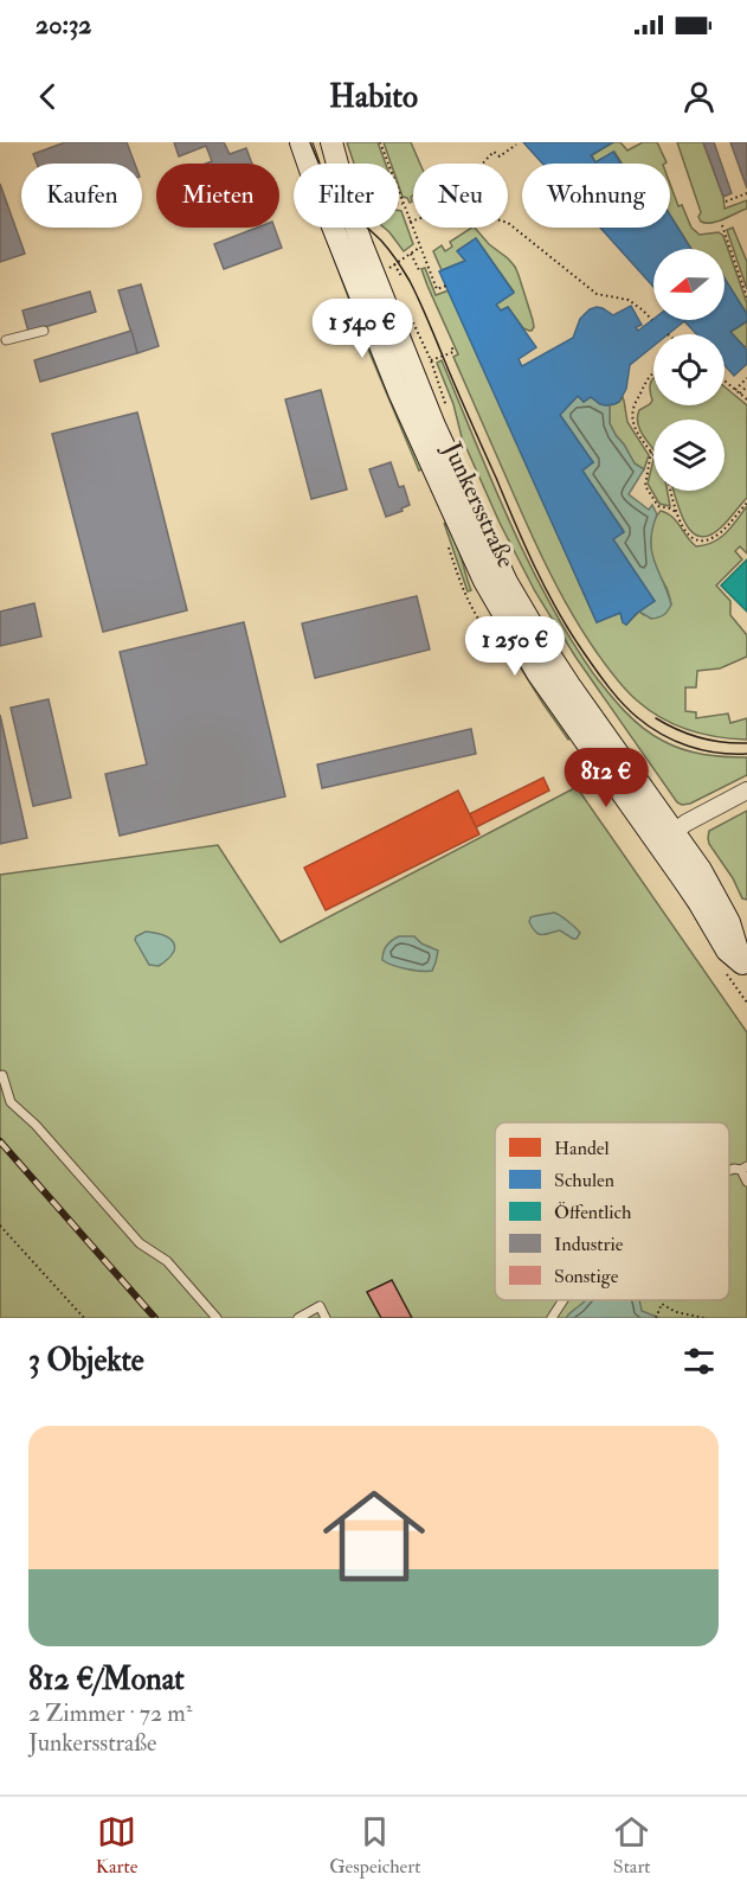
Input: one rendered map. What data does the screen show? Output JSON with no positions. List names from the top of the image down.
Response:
{
  "streets": {
    "main road": ["Junkersstraße"]
  },
  "legend": [
    "Handel",
    "Schulen",
    "Öffentlich",
    "Industrie",
    "Sonstige"
  ],
  "north": "left",
  "page": {
    "status": "20:32",
    "header": "Habito",
    "chip": [
      "Kaufen",
      "Mieten",
      "Filter",
      "Neu",
      "Wohnung"
    ],
    "price": ["1 540 €", "1 250 €", "812 €"],
    "heading": "3 Objekte",
    "list": [
      {
        "name": "812 €/Monat",
        "note": "2 Zimmer · 72 m² · Junkersstraße"
      }
    ],
    "tabs": ["Karte", "Gespeichert", "Start"]
  }
}
